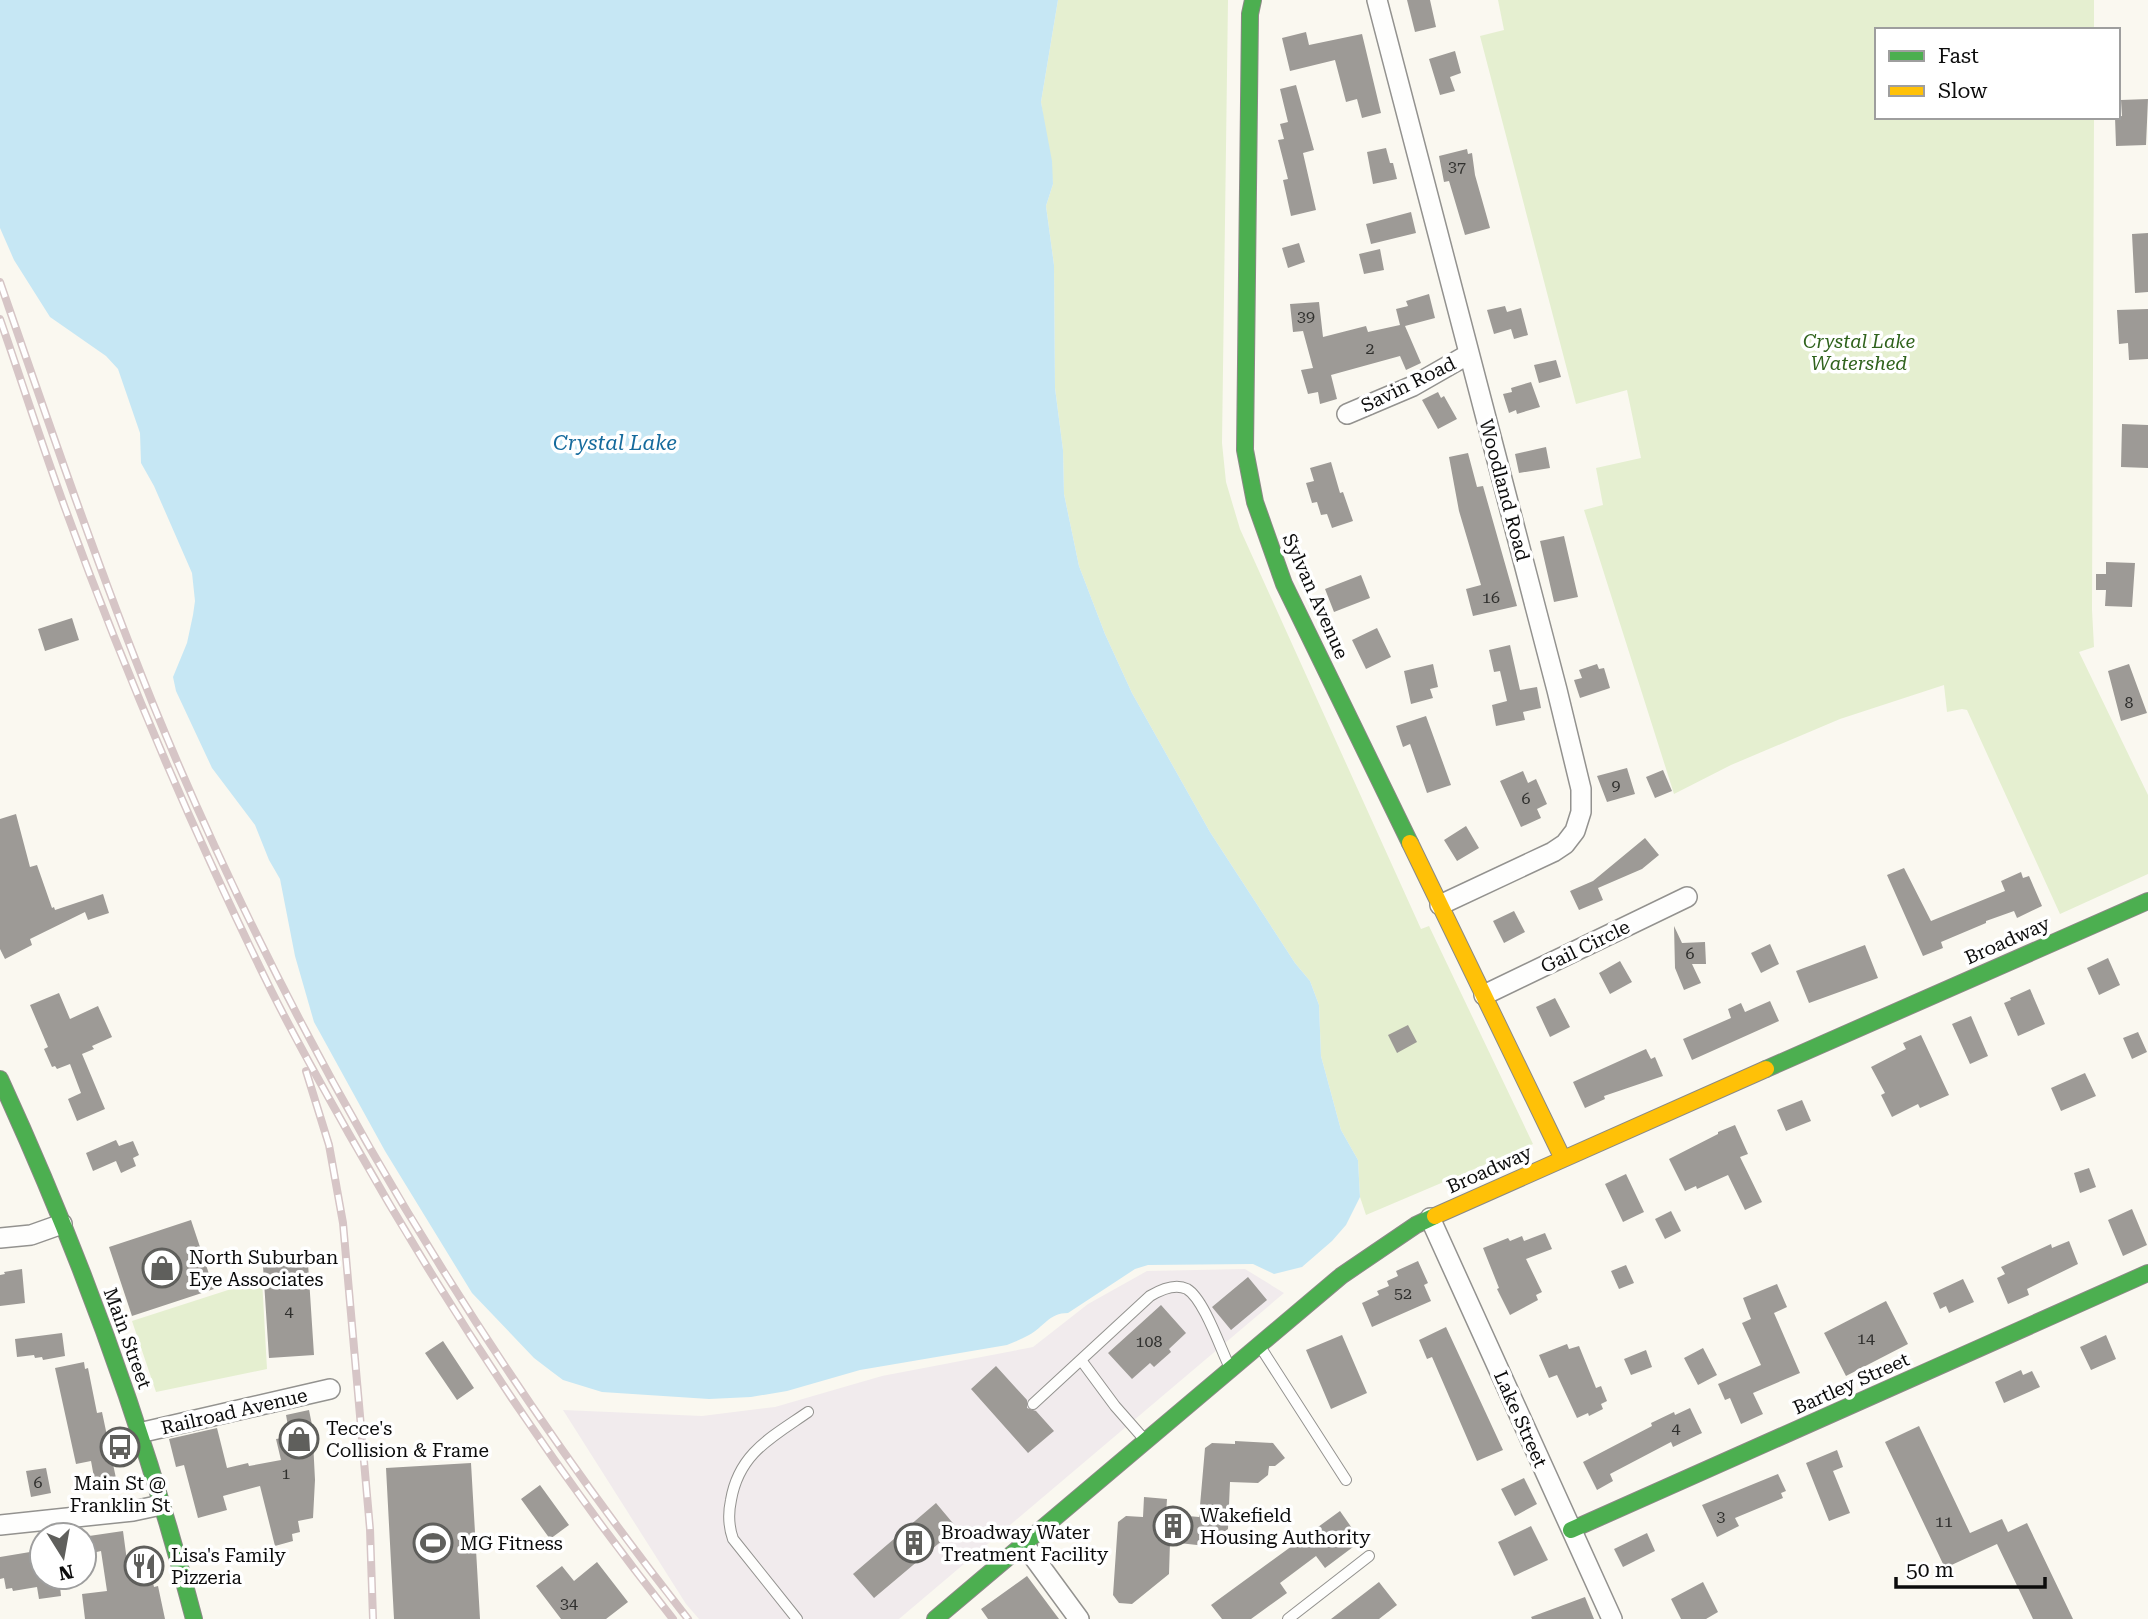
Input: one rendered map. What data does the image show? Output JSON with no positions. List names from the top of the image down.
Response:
{
  "streets": {
    "street": [
      "Savin Road",
      "Woodland Road",
      "Sylvan Avenue",
      "Broadway",
      "Gail Circle",
      "Main Street",
      "Bartley Street",
      "Railroad Avenue",
      "Lake Street"
    ]
  },
  "crossings": [
    ["Savin Road", "Woodland Road"],
    ["Woodland Road", "Sylvan Avenue"],
    ["Sylvan Avenue", "Broadway"],
    ["Sylvan Avenue", "Gail Circle"],
    ["Broadway", "Lake Street"],
    ["Main Street", "Railroad Avenue"],
    ["Bartley Street", "Lake Street"]
  ],
  "water": ["Crystal Lake"],
  "parks": ["Crystal Lake Watershed"],
  "places": {
    "shop": ["North Suburban Eye Associates", "Tecce's Collision & Frame"],
    "bus stop": ["Main St @ Franklin St"],
    "building": ["Wakefield Housing Authority", "Broadway Water Treatment Facility"],
    "sports": ["MG Fitness"],
    "restaurant": ["Lisa's Family Pizzeria"]
  },
  "house_numbers": [
    "37",
    "39",
    "2",
    "16",
    "8",
    "9",
    "6",
    "6",
    "52",
    "4",
    "14",
    "108",
    "4",
    "1",
    "6",
    "3",
    "11",
    "34"
  ],
  "legend": ["Fast", "Slow"],
  "scale_bar": "50 m",
  "north": "bottom"
}
